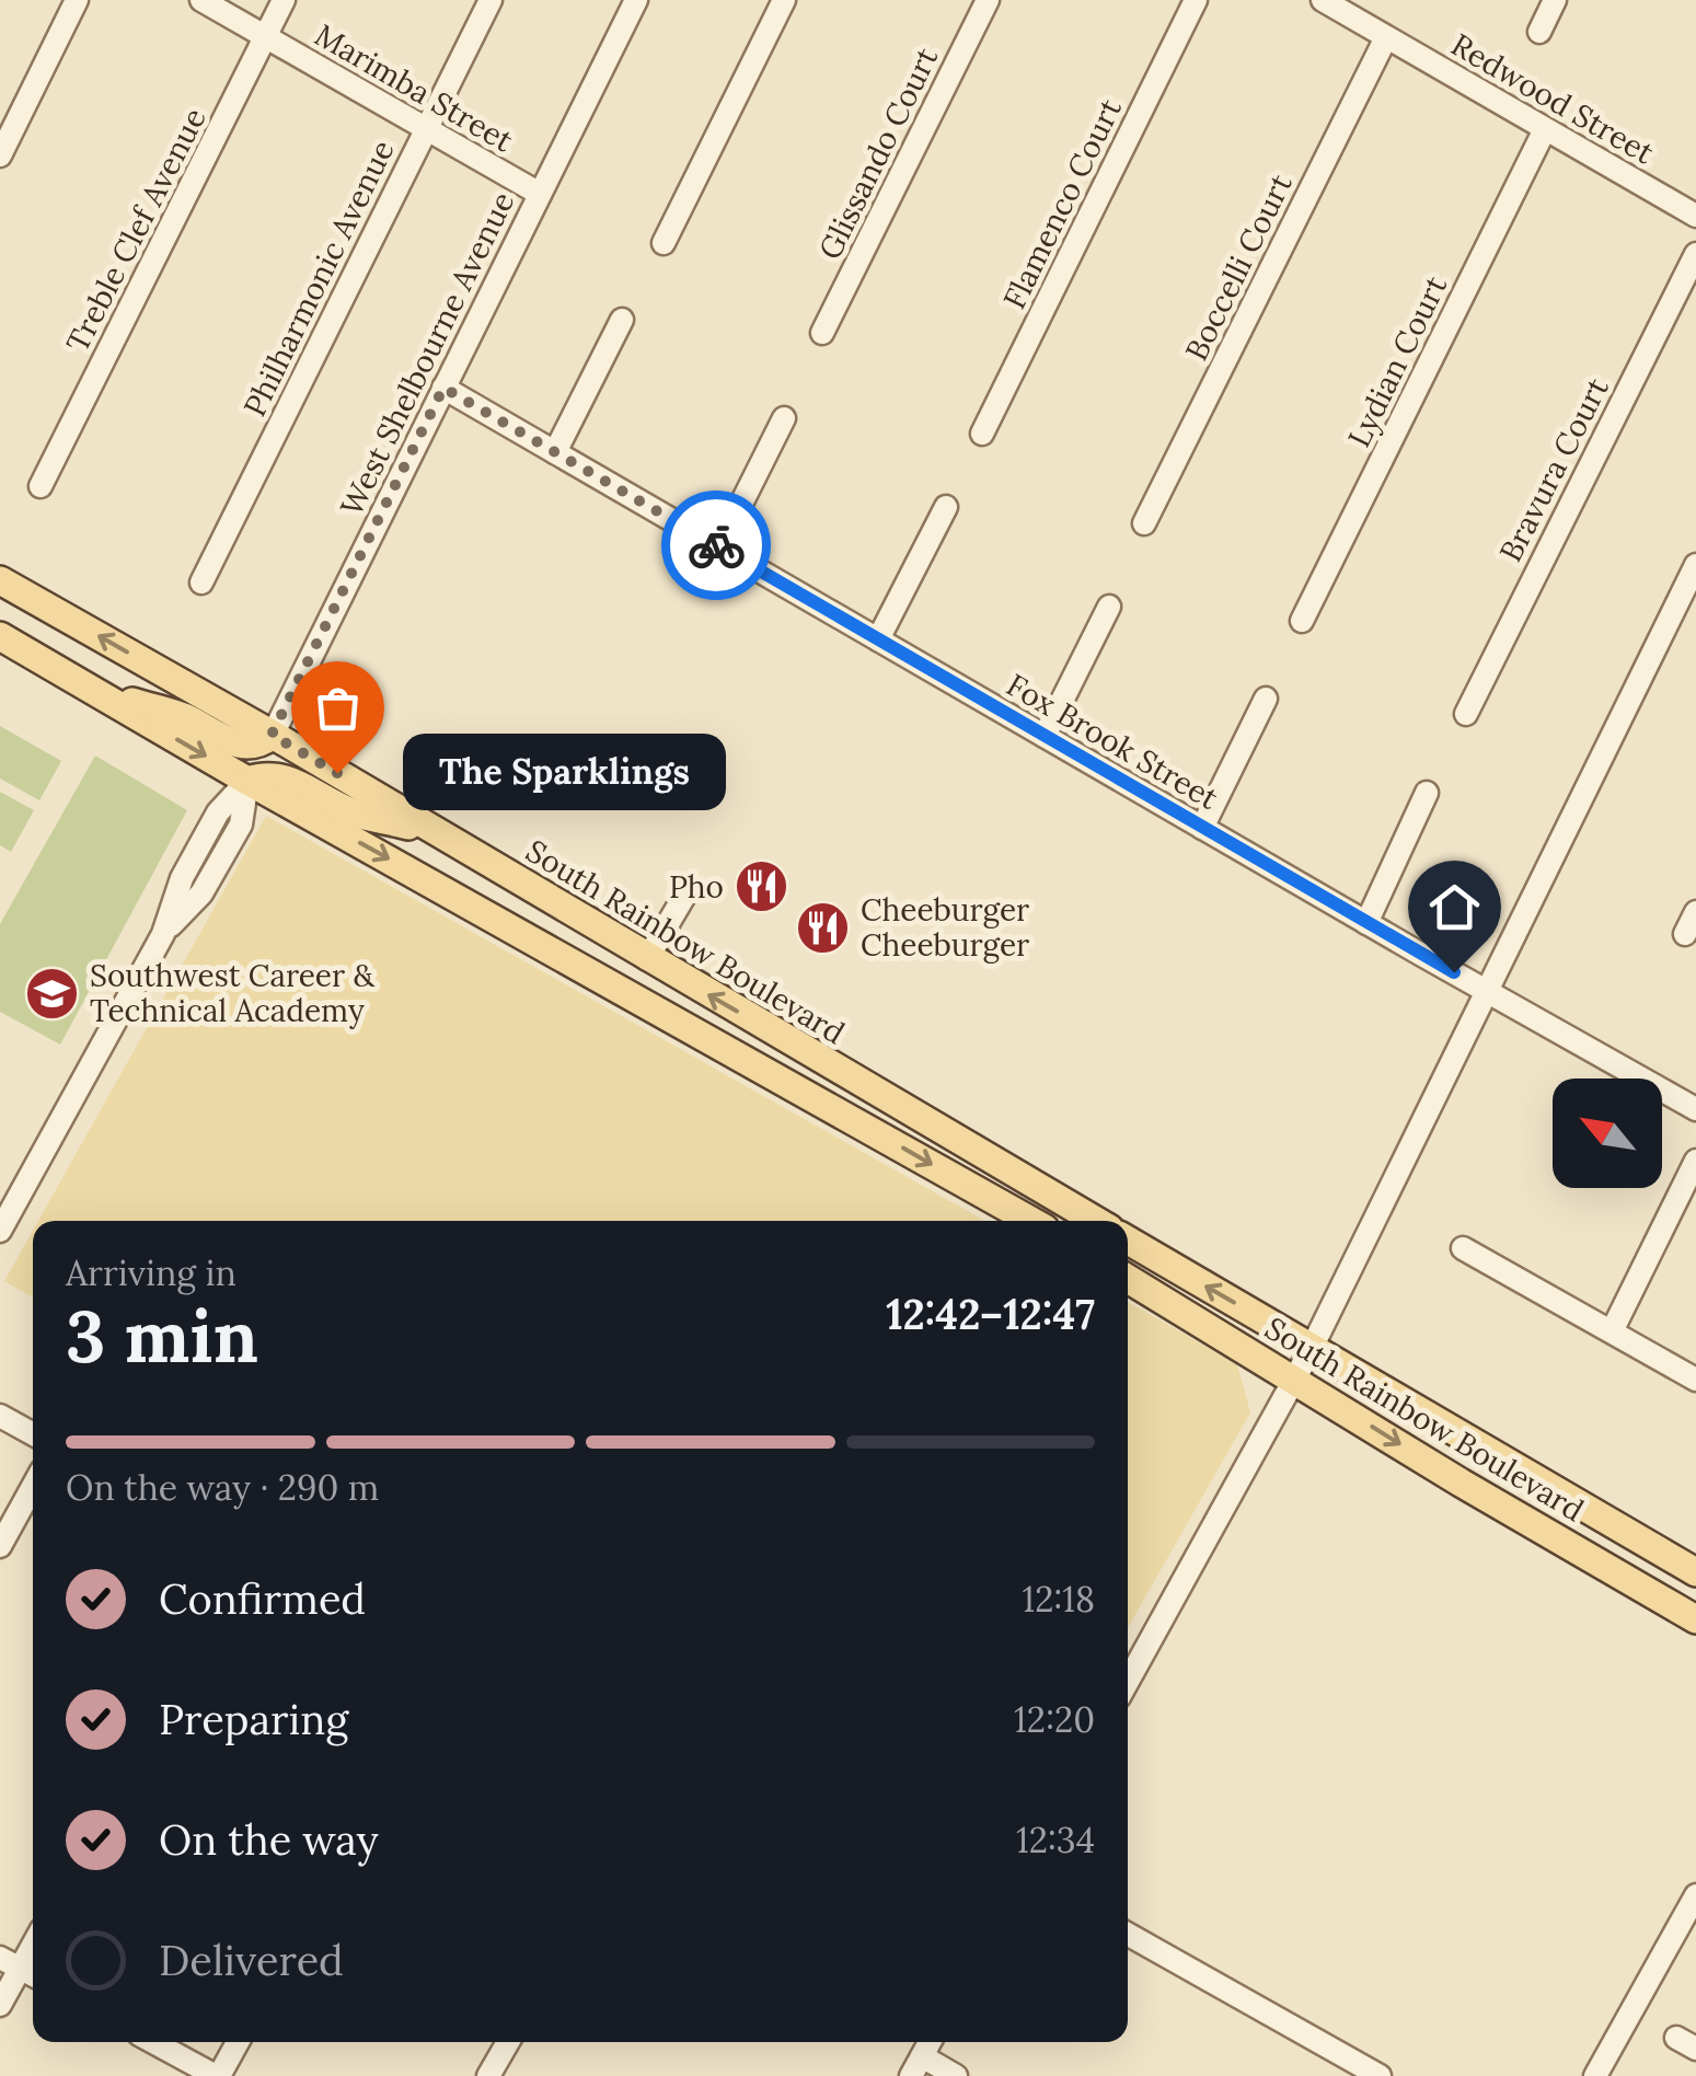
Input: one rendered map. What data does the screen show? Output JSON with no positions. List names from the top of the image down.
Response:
{
  "streets": {
    "main road": ["South Rainbow Boulevard"],
    "street": [
      "Marimba Street",
      "Redwood Street",
      "Glissando Court",
      "Flamenco Court",
      "Treble Clef Avenue",
      "Boccelli Court",
      "Philharmonic Avenue",
      "West Shelbourne Avenue",
      "Lydian Court",
      "Bravura Court",
      "Fox Brook Street"
    ]
  },
  "crossings": [
    ["Marimba Street", "Treble Clef Avenue"],
    ["Marimba Street", "Philharmonic Avenue"],
    ["Marimba Street", "West Shelbourne Avenue"],
    ["Redwood Street", "Boccelli Court"],
    ["Redwood Street", "Lydian Court"],
    ["West Shelbourne Avenue", "Fox Brook Street"],
    ["West Shelbourne Avenue", "South Rainbow Boulevard"]
  ],
  "places": {
    "other": ["The Sparklings"],
    "restaurant": ["Pho", "Cheeburger Cheeburger"],
    "school or university": ["Southwest Career & Technical Academy"]
  },
  "north": "top left",
  "page": {
    "bubble": "The Sparklings",
    "heading": ["3 min", "Arriving in", "12:42–12:47"],
    "bar": "On the way · 290 m",
    "list": [
      ["Confirmed", "12:18"],
      ["Preparing", "12:20"],
      ["On the way", "12:34"],
      "Delivered"
    ]
  }
}
